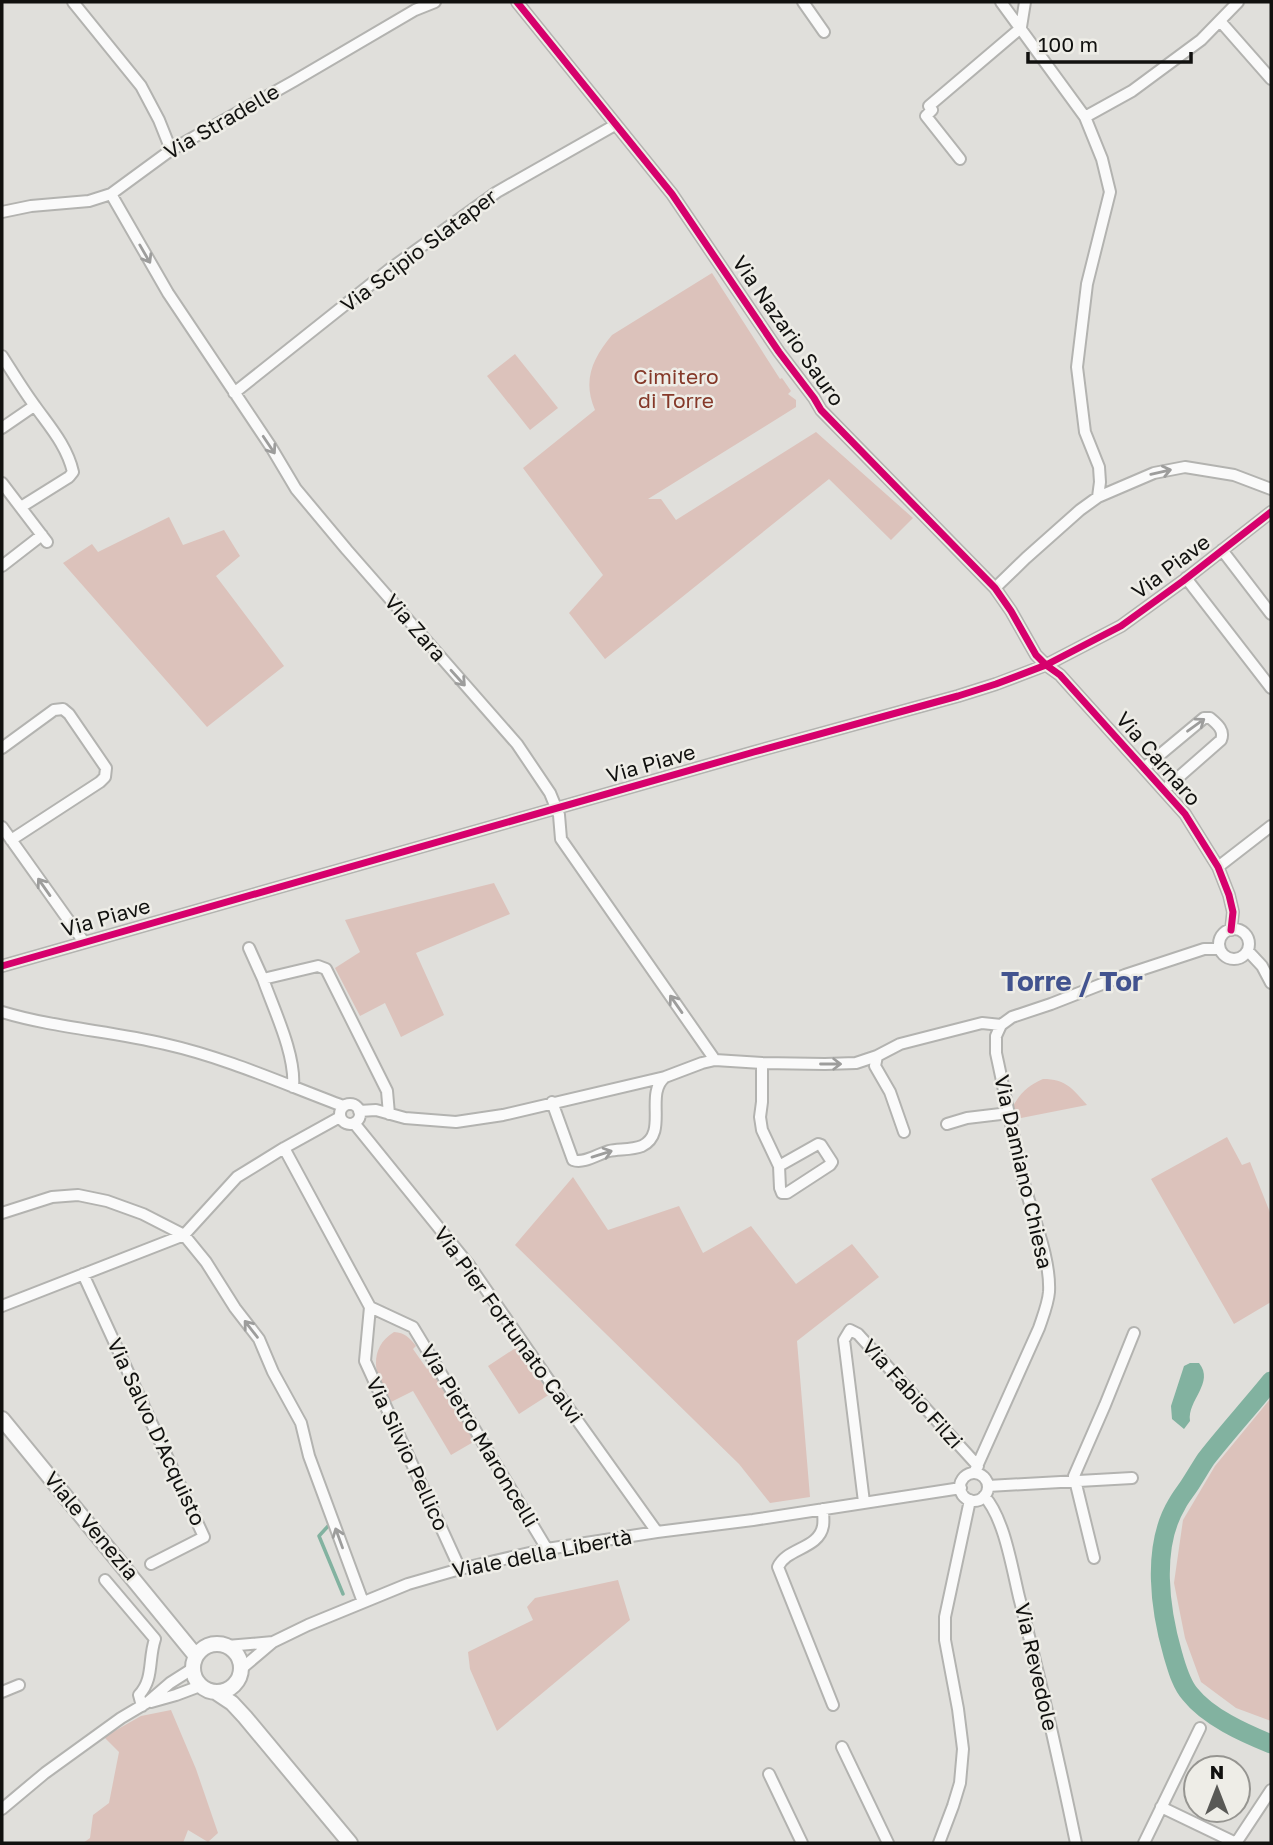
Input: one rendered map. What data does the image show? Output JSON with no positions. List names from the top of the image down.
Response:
{
  "streets": {
    "main road": ["Viale Venezia"],
    "street": [
      "Via Stradelle",
      "Via Scipio Slataper",
      "Via Nazario Sauro",
      "Via Piave",
      "Via Zara",
      "Via Carnaro",
      "Via Damiano Chiesa",
      "Via Pier Fortunato Calvi",
      "Via Fabio Filzi",
      "Via Salvo D'Acquisto",
      "Via Pietro Maroncelli",
      "Via Silvio Pellico",
      "Viale della Libertà",
      "Via Revedole"
    ]
  },
  "crossings": [
    ["Via Stradelle", "Via Zara"],
    ["Via Scipio Slataper", "Via Nazario Sauro"],
    ["Via Scipio Slataper", "Via Zara"],
    ["Via Nazario Sauro", "Via Piave"],
    ["Via Nazario Sauro", "Via Carnaro"],
    ["Via Piave", "Via Zara"],
    ["Via Piave", "Via Carnaro"],
    ["Via Damiano Chiesa", "Via Fabio Filzi"],
    ["Via Damiano Chiesa", "Viale della Libertà"],
    ["Via Damiano Chiesa", "Via Revedole"],
    ["Via Pier Fortunato Calvi", "Viale della Libertà"],
    ["Via Fabio Filzi", "Viale della Libertà"],
    ["Via Fabio Filzi", "Via Revedole"],
    ["Via Pietro Maroncelli", "Via Silvio Pellico"],
    ["Via Pietro Maroncelli", "Viale della Libertà"],
    ["Via Silvio Pellico", "Viale della Libertà"],
    ["Viale Venezia", "Viale della Libertà"],
    ["Viale della Libertà", "Via Revedole"]
  ],
  "districts": ["Torre / Tor"],
  "parks": ["Cimitero di Torre"],
  "scale_bar": "100 m",
  "north": "top"
}
